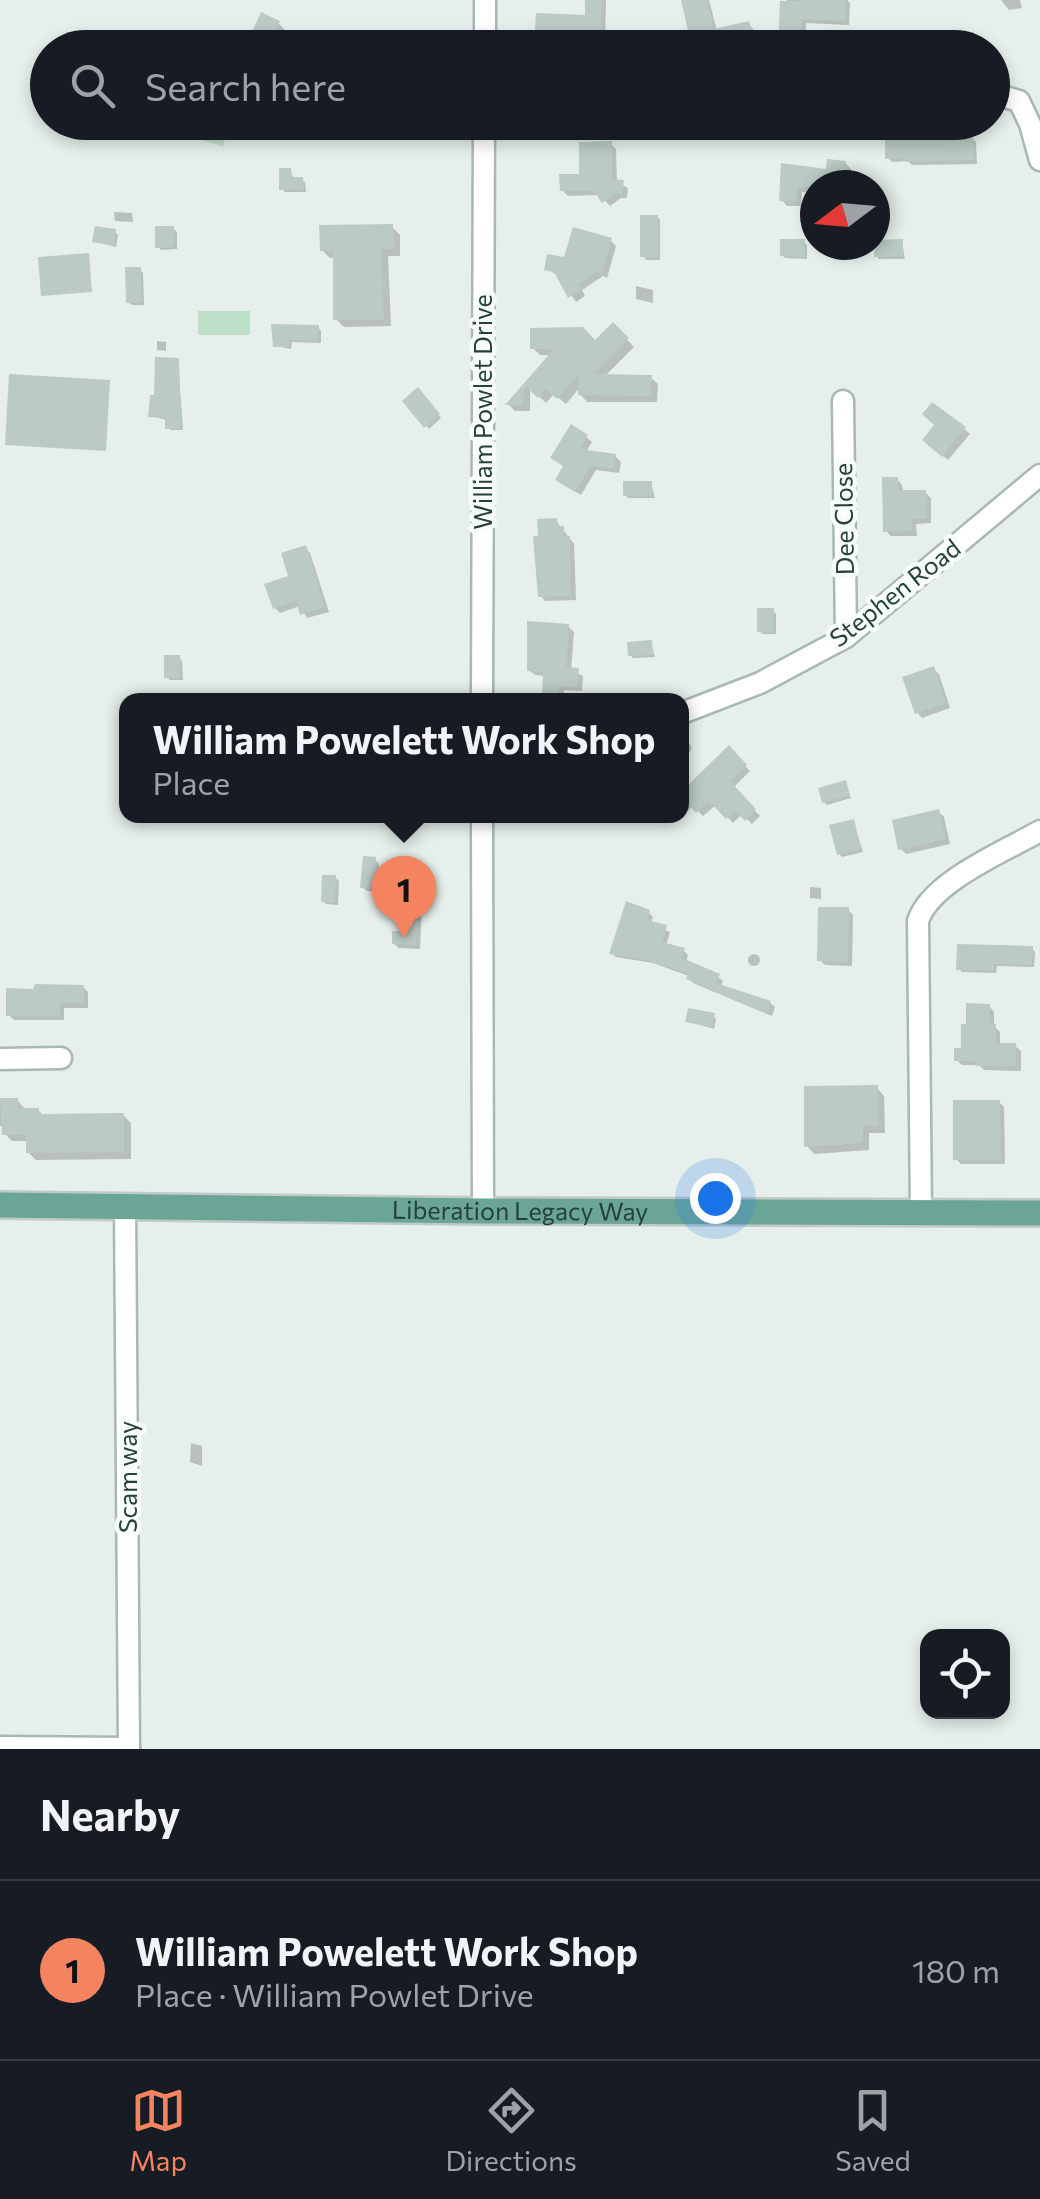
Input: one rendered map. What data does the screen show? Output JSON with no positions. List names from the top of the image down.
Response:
{
  "streets": {
    "main road": ["Liberation Legacy Way"],
    "street": [
      "William Powlet Drive",
      "Dee Close",
      "Stephen Road",
      "Scam way"
    ]
  },
  "crossings": [
    ["Dee Close", "Stephen Road"],
    ["Liberation Legacy Way", "Scam way"]
  ],
  "north": "left",
  "page": {
    "search": "Search here",
    "popup": ["William Powelett Work Shop", "Place"],
    "pins": "1",
    "heading": "Nearby",
    "list": [
      {
        "mark": "1",
        "name": "William Powelett Work Shop",
        "note": "Place · William Powlet Drive",
        "value": "180 m"
      }
    ],
    "nav": ["Map", "Directions", "Saved"]
  }
}
